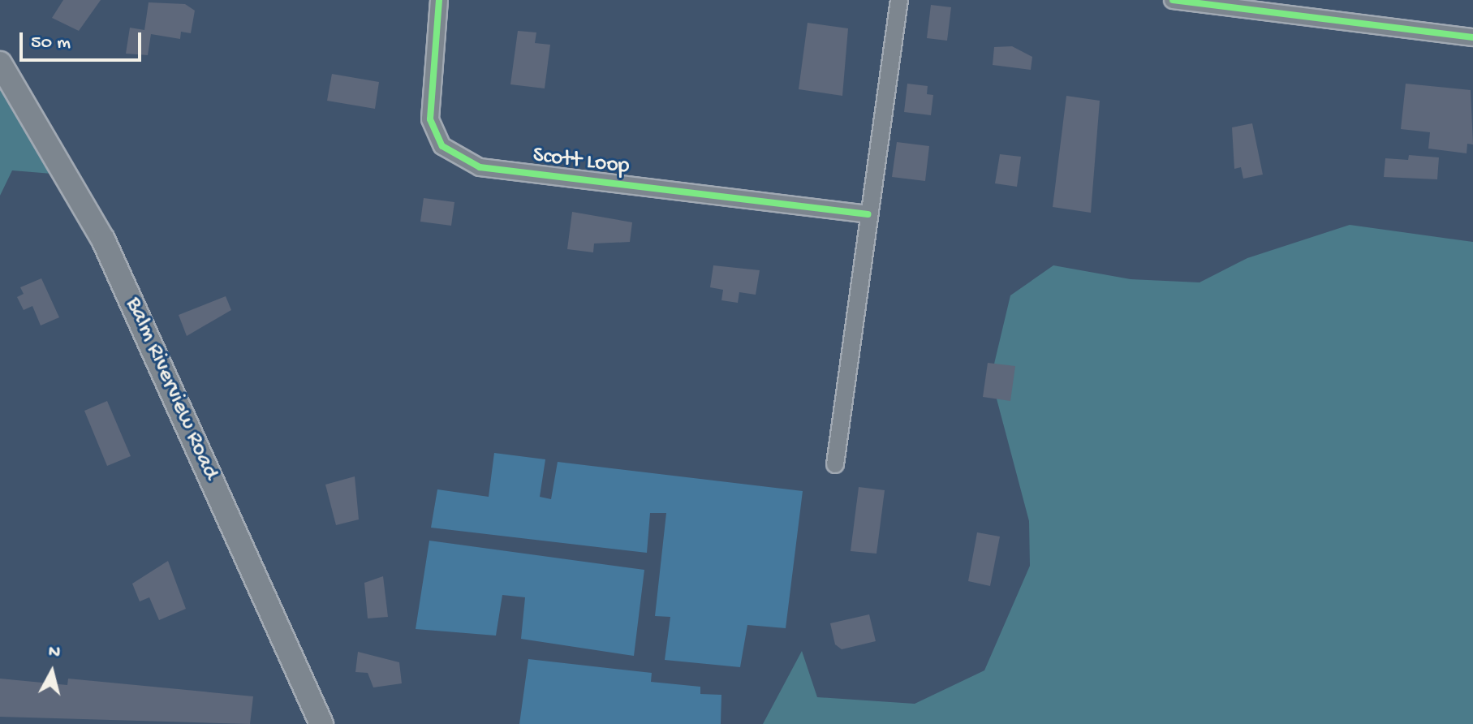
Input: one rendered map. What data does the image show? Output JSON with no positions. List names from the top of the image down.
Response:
{
  "streets": {
    "main road": ["Balm Riverview Road"],
    "street": ["Scott Loop"]
  },
  "scale_bar": "50 m",
  "north": "top"
}
